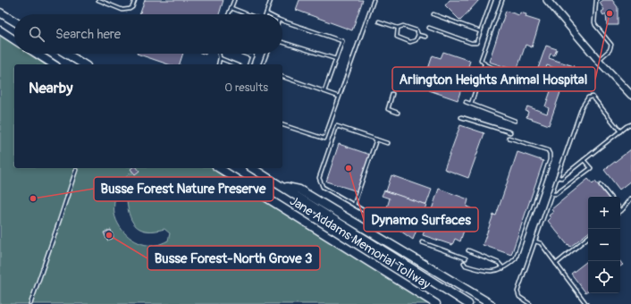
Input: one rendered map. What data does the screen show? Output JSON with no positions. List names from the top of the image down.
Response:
{
  "streets": {
    "highway": ["Jane Addams Memorial Tollway"]
  },
  "places": [
    "Arlington Heights Animal Hospital",
    "Dynamo Surfaces",
    "Busse Forest Nature Preserve",
    "Busse Forest-North Grove 3"
  ],
  "page": {
    "search": "Search here",
    "heading": ["Nearby", "0 results"],
    "map_buttons": ["+", "−"]
  }
}
